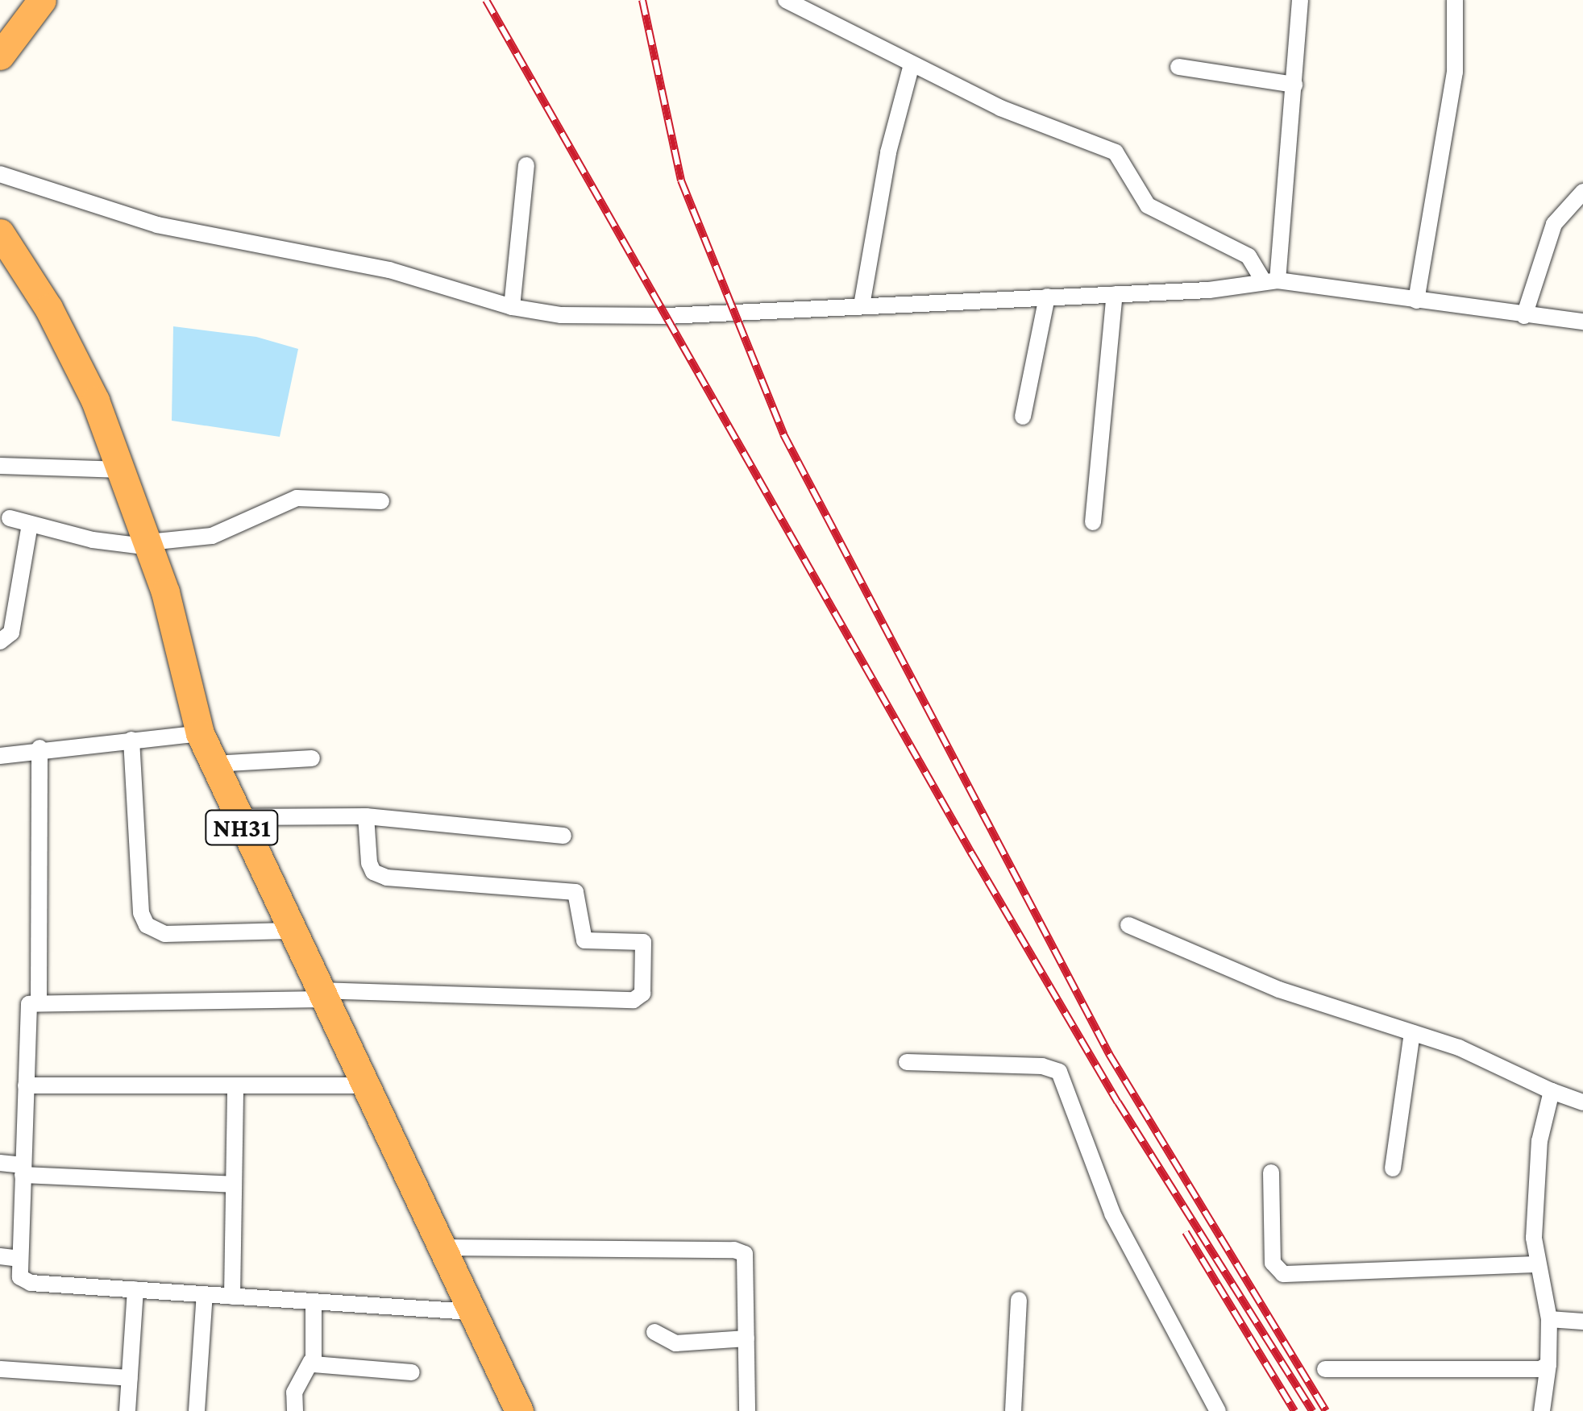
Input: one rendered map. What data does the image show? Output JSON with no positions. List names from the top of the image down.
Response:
{
  "streets": {
    "highway": ["NH31"]
  }
}
